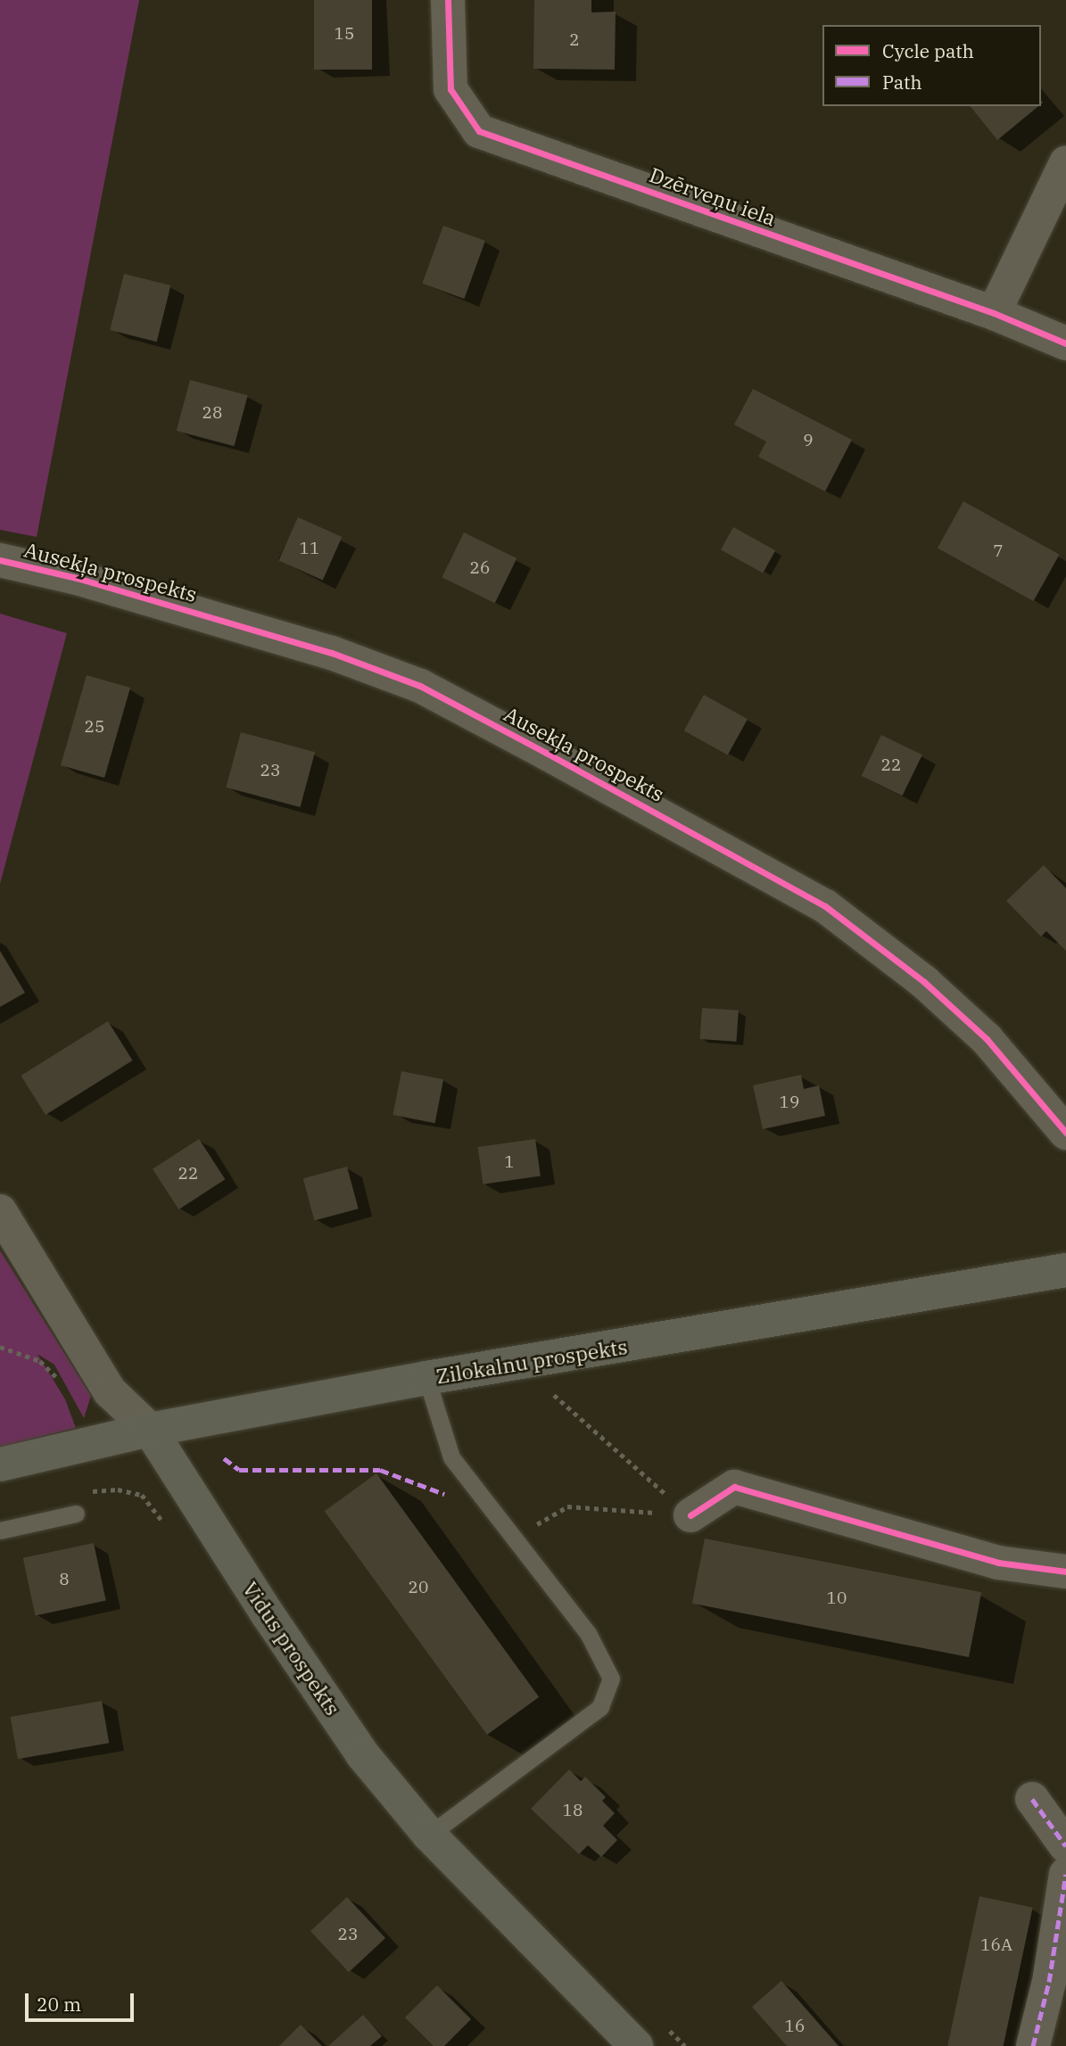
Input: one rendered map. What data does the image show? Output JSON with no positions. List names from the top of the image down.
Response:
{
  "streets": {
    "main road": ["Zilokalnu prospekts", "Vidus prospekts"],
    "street": ["Dzērveņu iela", "Ausekļa prospekts"]
  },
  "crossings": [
    ["Zilokalnu prospekts", "Vidus prospekts"]
  ],
  "house_numbers": [
    "15",
    "2",
    "28",
    "9",
    "11",
    "7",
    "26",
    "25",
    "22",
    "23",
    "19",
    "1",
    "22",
    "8",
    "20",
    "10",
    "18",
    "23",
    "16A",
    "16"
  ],
  "legend": ["Cycle path", "Path"],
  "scale_bar": "20 m"
}
